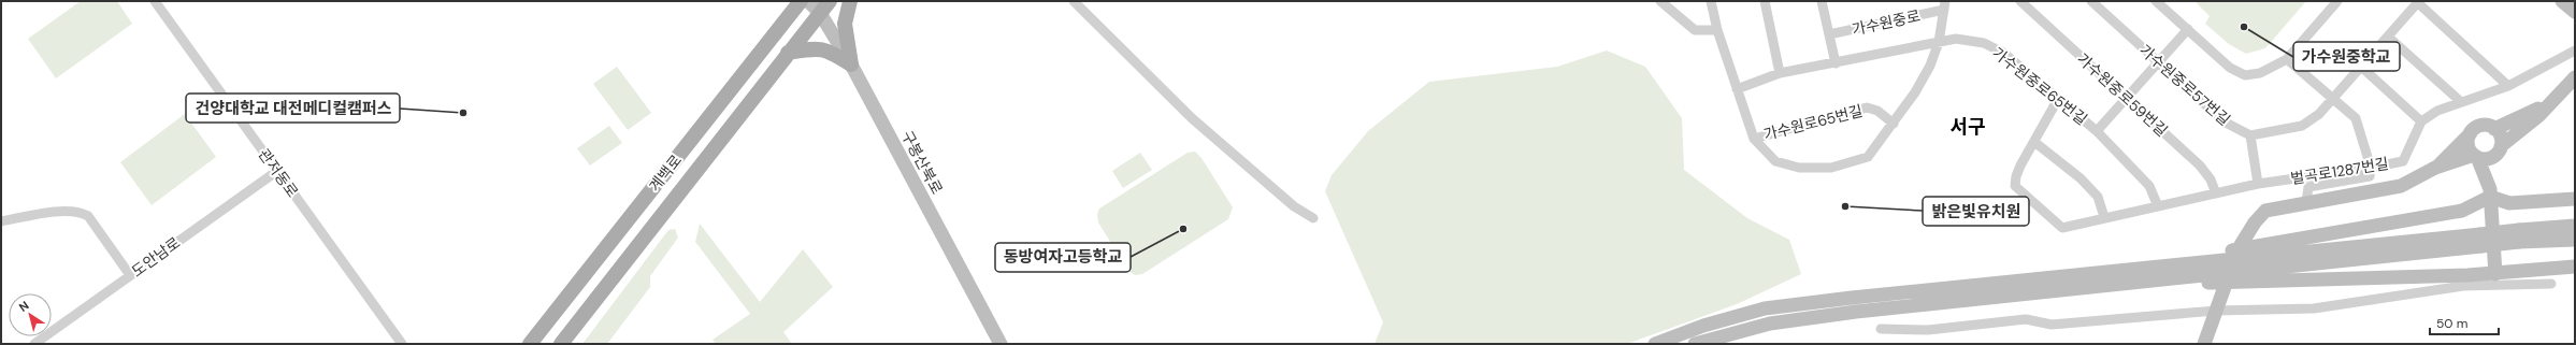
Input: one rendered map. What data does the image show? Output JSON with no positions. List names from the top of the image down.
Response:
{
  "streets": {
    "main road": ["구봉산북로", "계백로"],
    "street": [
      "가수원중로",
      "가수원중로57번길",
      "가수원중로65번길",
      "가수원중로59번길",
      "가수원로65번길",
      "벌곡로1287번길",
      "관저동로",
      "도안남로"
    ]
  },
  "crossings": [
    ["가수원중로", "가수원로65번길"],
    ["가수원중로65번길", "가수원로65번길"],
    ["가수원중로65번길", "벌곡로1287번길"],
    ["가수원중로59번길", "벌곡로1287번길"],
    ["구봉산북로", "계백로"],
    ["관저동로", "도안남로"]
  ],
  "districts": ["서구"],
  "places": [
    "가수원중학교",
    "건양대학교 대전메디컬캠퍼스",
    "밝은빛유치원",
    "동방여자고등학교"
  ],
  "scale_bar": "50 m",
  "north": "top left"
}
